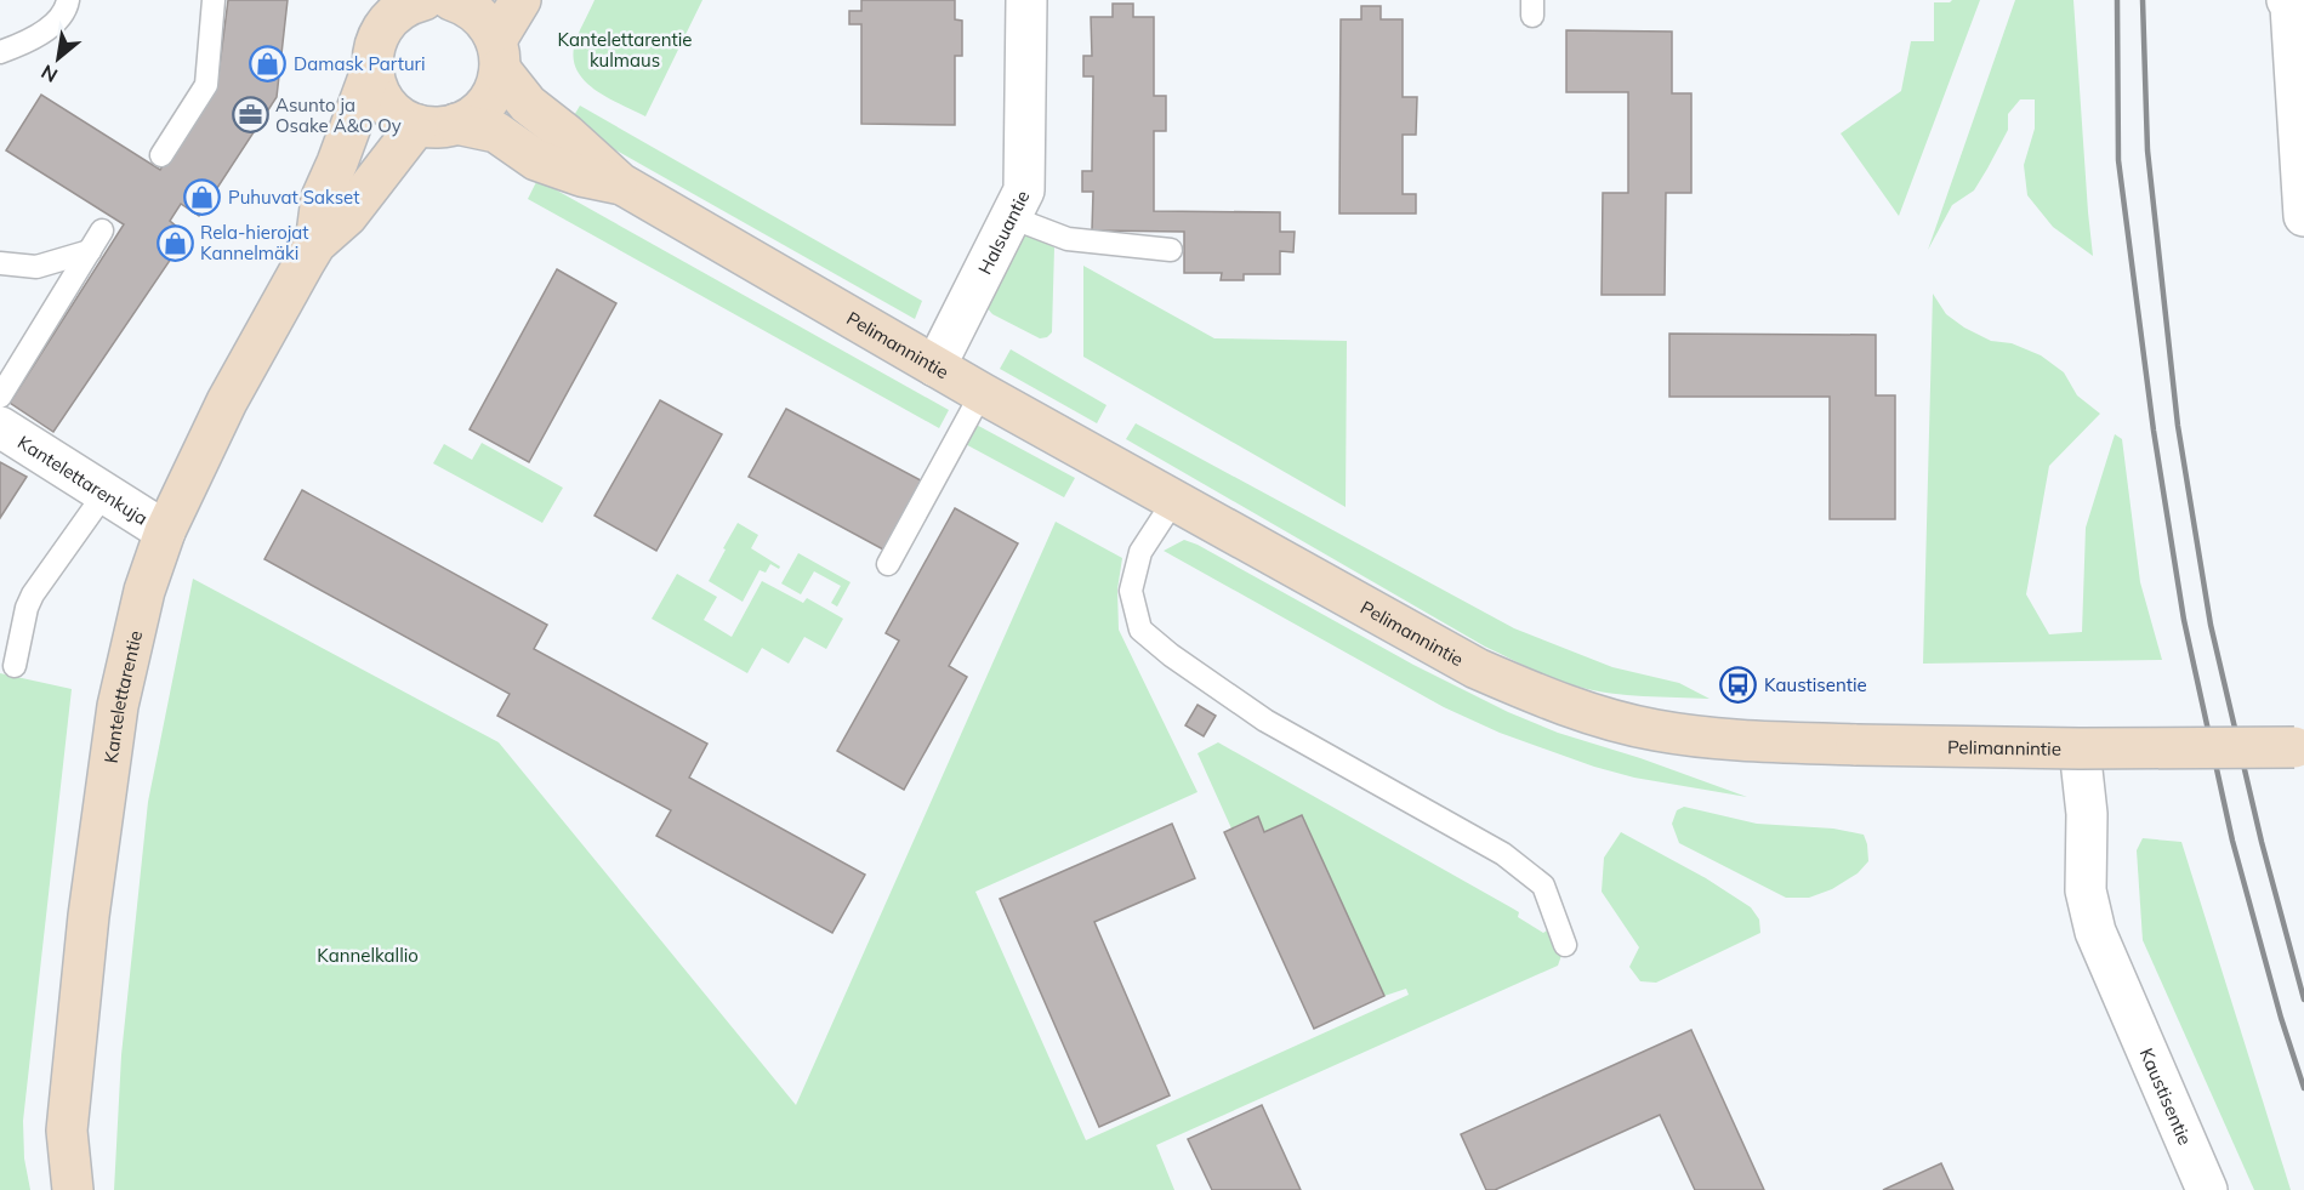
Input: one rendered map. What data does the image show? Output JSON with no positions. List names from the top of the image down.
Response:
{
  "streets": {
    "street": [
      "Halsuantie",
      "Pelimannintie",
      "Kantelettarenkuja",
      "Kantelettarentie",
      "Kaustisentie"
    ]
  },
  "crossings": [
    ["Halsuantie", "Pelimannintie"],
    ["Pelimannintie", "Kantelettarentie"],
    ["Pelimannintie", "Kaustisentie"],
    ["Kantelettarenkuja", "Kantelettarentie"]
  ],
  "parks": ["Kantelettarentie kulmaus", "Kannelkallio"],
  "places": {
    "shop": ["Damask Parturi", "Puhuvat Sakset", "Rela-hierojat Kannelmäki"],
    "office": ["Asunto ja Osake A&O Oy"],
    "bus stop": ["Kaustisentie"]
  },
  "north": "bottom left"
}
